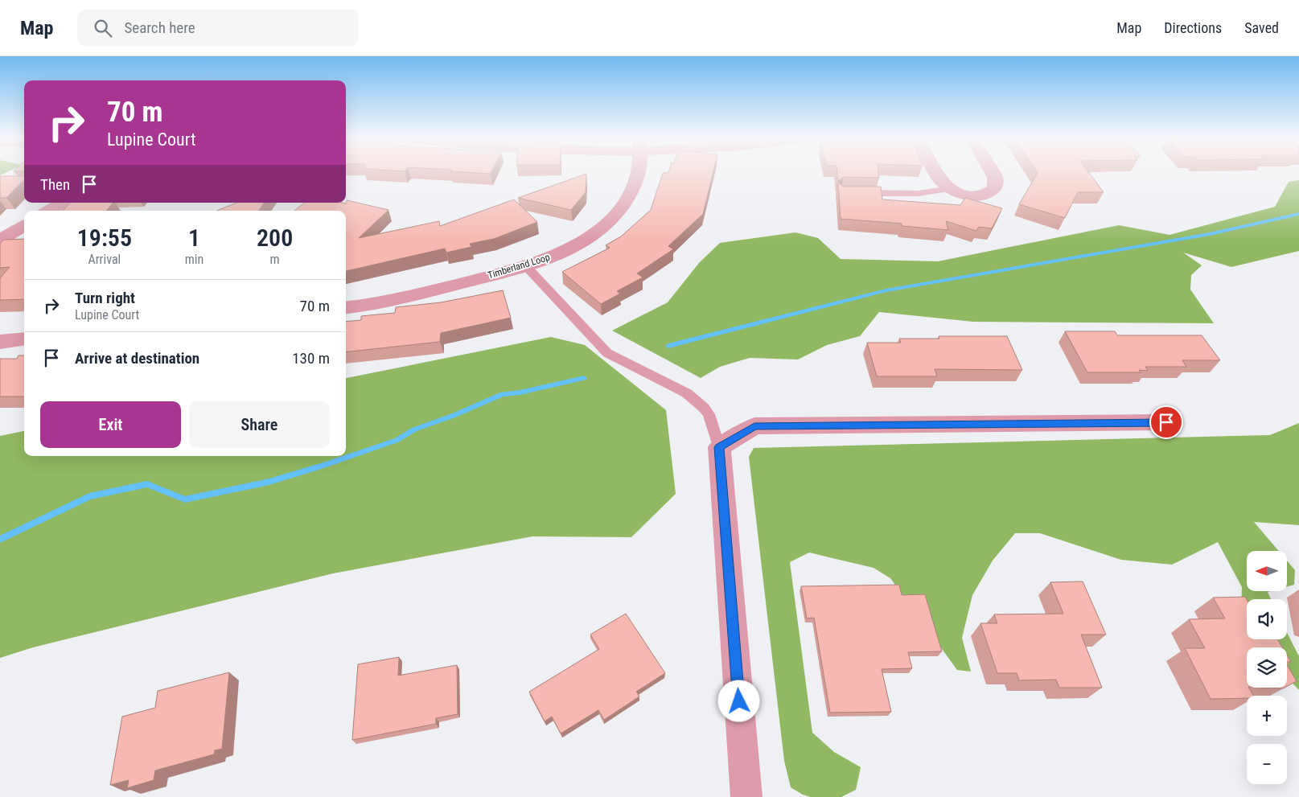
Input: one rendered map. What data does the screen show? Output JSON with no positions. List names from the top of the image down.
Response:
{
  "streets": {
    "street": ["Timberland Loop"]
  },
  "north": "left",
  "page": {
    "header": "Map",
    "search": "Search here",
    "nav": ["Map", "Directions", "Saved"],
    "turn": ["70 m", "Lupine Court"],
    "then": "Then",
    "eta": [
      "19:55",
      "Arrival",
      "1",
      "min",
      "200",
      "m"
    ],
    "list": [
      {
        "name": "Turn right",
        "note": "Lupine Court",
        "value": "70 m"
      },
      {
        "name": "Arrive at destination",
        "value": "130 m"
      }
    ],
    "buttons": ["Exit", "Share"],
    "map_buttons": ["+", "−"]
  }
}
